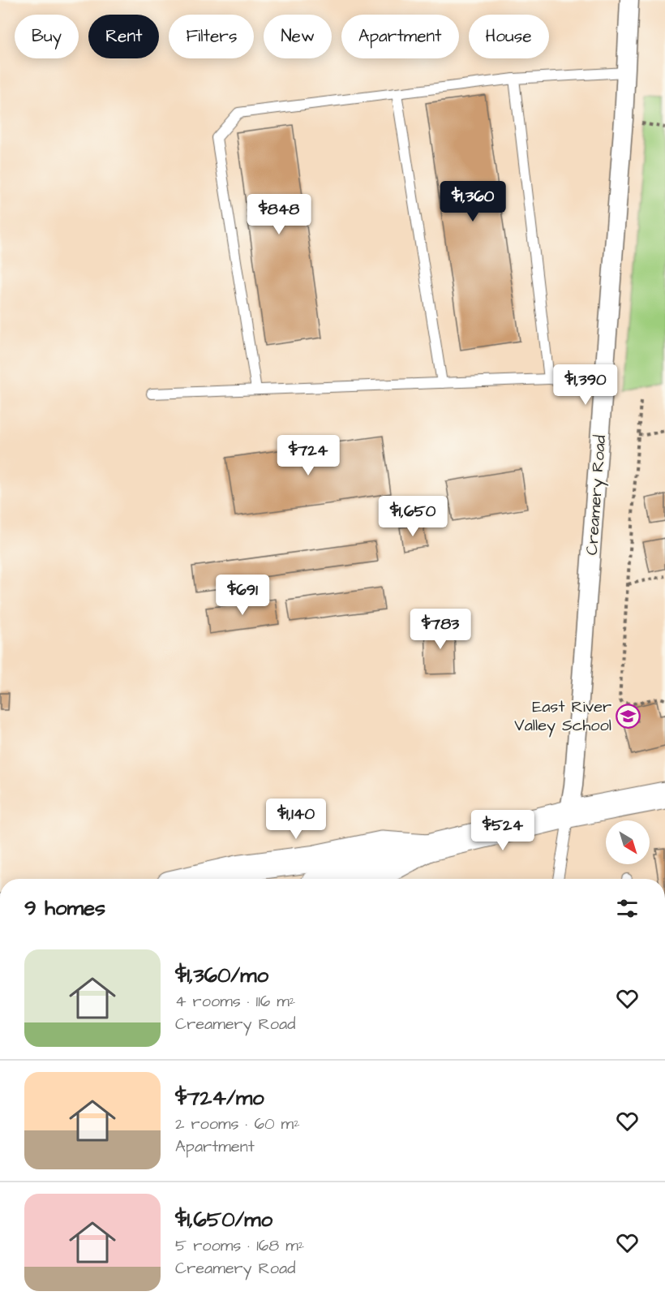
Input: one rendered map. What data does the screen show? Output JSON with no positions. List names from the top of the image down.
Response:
{
  "streets": {
    "street": ["Creamery Road"]
  },
  "places": {
    "school or university": ["East River Valley School"]
  },
  "north": "bottom right",
  "page": {
    "chip": [
      "Buy",
      "Rent",
      "Filters",
      "New",
      "Apartment",
      "House"
    ],
    "price": [
      "$1,360",
      "$848",
      "$1,390",
      "$724",
      "$1,650",
      "$691",
      "$783",
      "$1,140",
      "$524"
    ],
    "heading": "9 homes",
    "list": [
      {
        "name": "$1,360/mo",
        "note": "4 rooms · 116 m² · Creamery Road"
      },
      {
        "name": "$724/mo",
        "note": "2 rooms · 60 m² · Apartment"
      },
      {
        "name": "$1,650/mo",
        "note": "5 rooms · 168 m² · Creamery Road"
      }
    ]
  }
}
